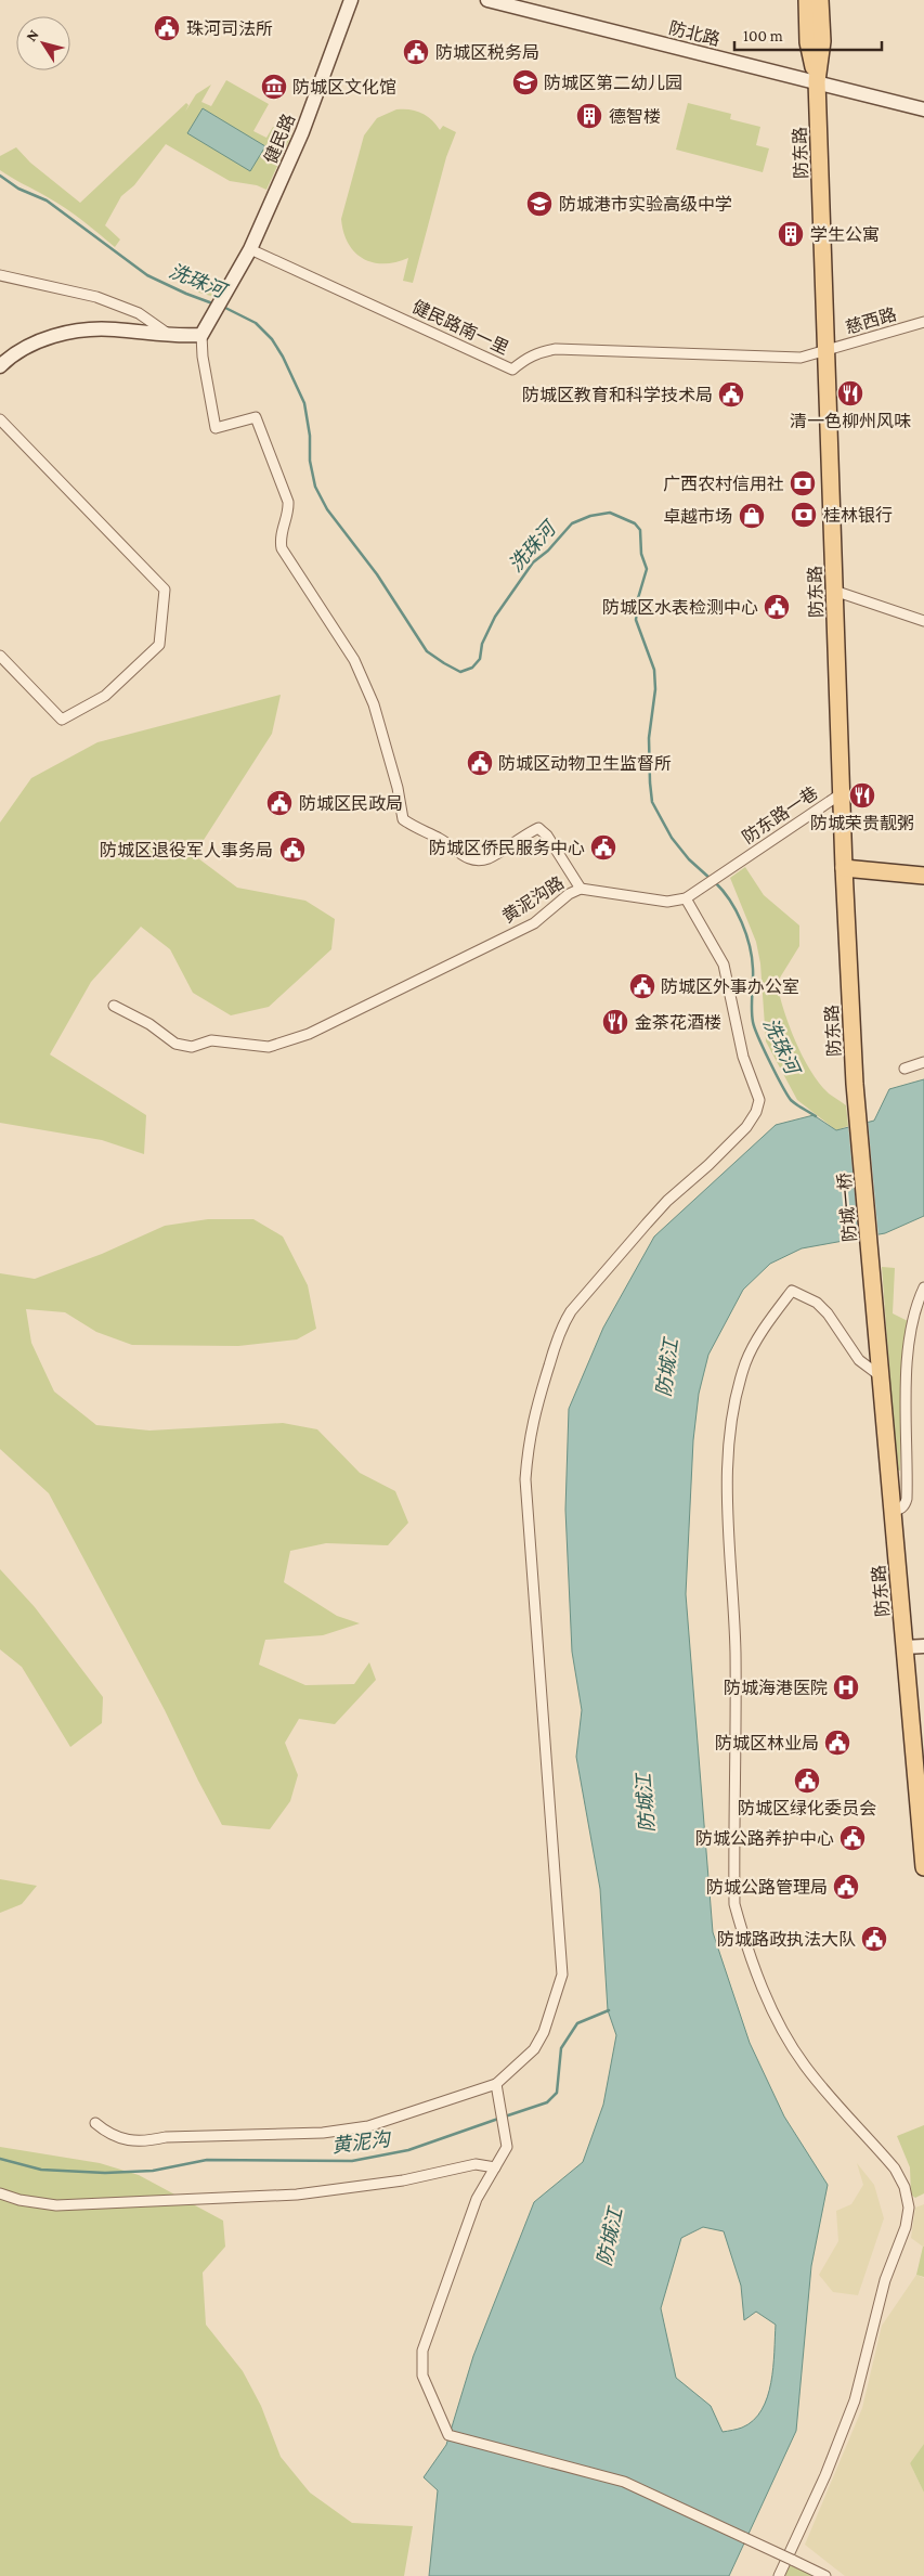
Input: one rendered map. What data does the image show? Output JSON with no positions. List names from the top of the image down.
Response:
{
  "streets": {
    "main road": ["防东路", "防城一桥"],
    "street": [
      "防北路",
      "健民路",
      "慈西路",
      "健民路南一里",
      "防东路一巷",
      "黄泥沟路"
    ]
  },
  "crossings": [
    ["防北路", "防东路"],
    ["健民路", "健民路南一里"],
    ["防东路", "慈西路"],
    ["防东路", "健民路南一里"],
    ["防东路", "防东路一巷"],
    ["防东路", "防城一桥"],
    ["慈西路", "健民路南一里"],
    ["防东路一巷", "黄泥沟路"]
  ],
  "water": ["洗珠河", "防城江", "黄泥沟"],
  "places": {
    "public building": [
      "珠河司法所",
      "防城区税务局",
      "防城区教育和科学技术局",
      "防城区水表检测中心",
      "防城区动物卫生监督所",
      "防城区民政局",
      "防城区侨民服务中心",
      "防城区退役军人事务局",
      "防城区外事办公室",
      "防城区林业局",
      "防城区绿化委员会",
      "防城公路养护中心",
      "防城公路管理局",
      "防城路政执法大队"
    ],
    "school or university": ["防城区第二幼儿园", "防城港市实验高级中学"],
    "museum": ["防城区文化馆"],
    "building": ["德智楼", "学生公寓"],
    "restaurant": ["清一色柳州风味", "防城荣贵靓粥", "金茶花酒楼"],
    "bank": ["广西农村信用社", "桂林银行"],
    "shop": ["卓越市场"],
    "hospital": ["防城海港医院"]
  },
  "scale_bar": "100 m",
  "north": "top left"
}
